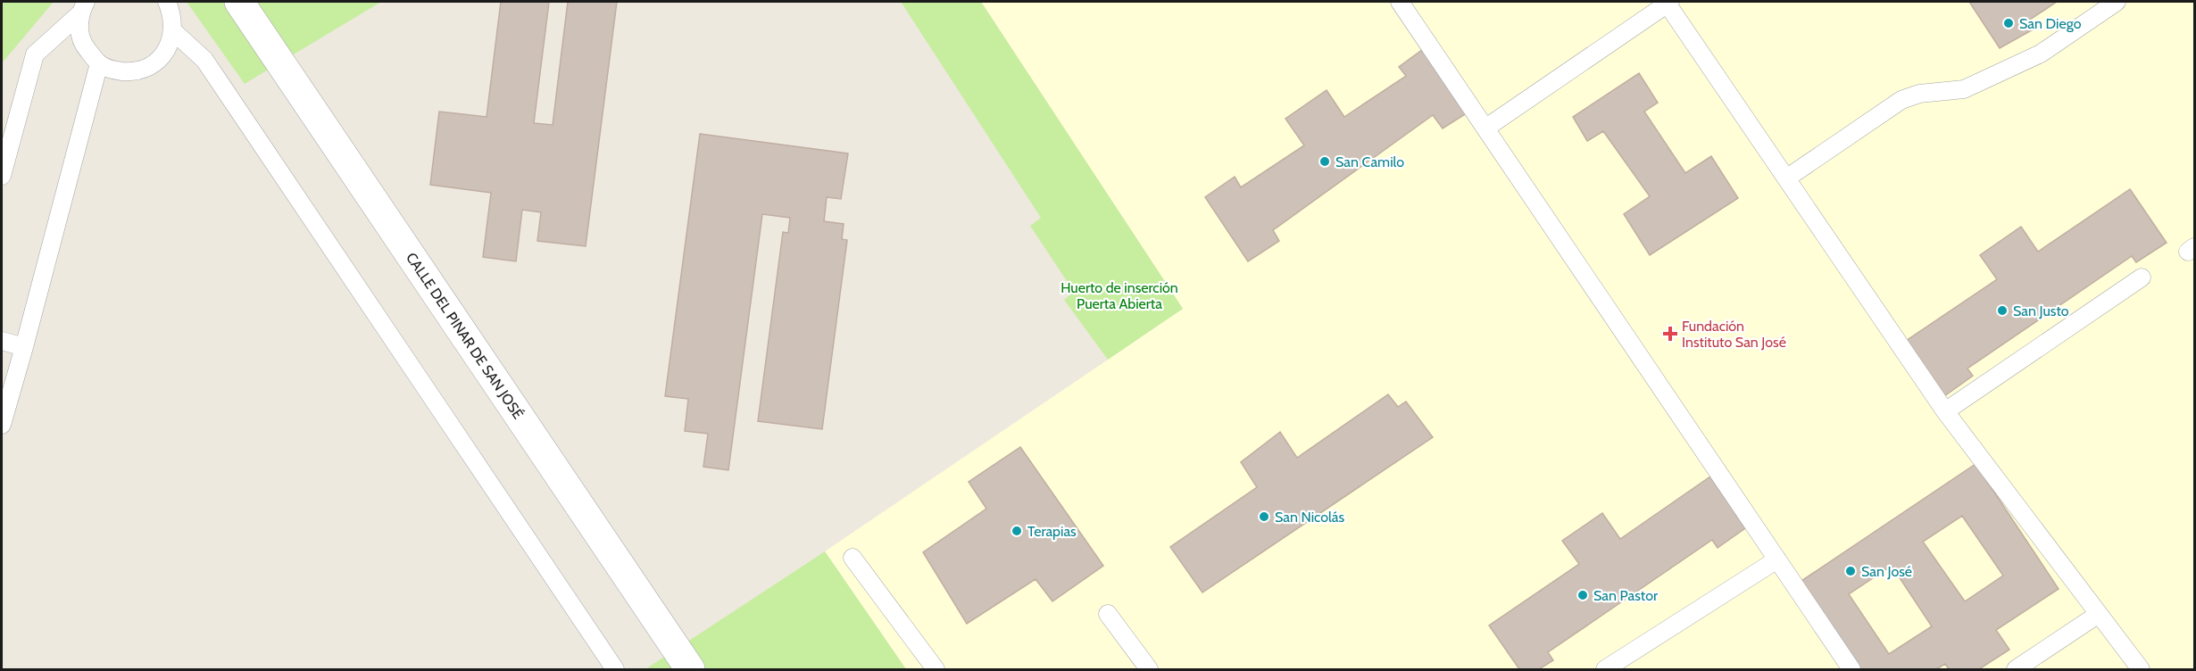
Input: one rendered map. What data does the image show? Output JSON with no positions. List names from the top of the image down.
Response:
{
  "streets": {
    "street": ["CALLE DEL PINAR DE SAN JOSÉ"]
  },
  "parks": ["Huerto de inserción Puerta Abierta"],
  "places": {
    "other": [
      "San Diego",
      "San Camilo",
      "San Justo",
      "San Nicolás",
      "Terapias",
      "San José",
      "San Pastor"
    ],
    "health": ["Fundación Instituto San José"]
  }
}
